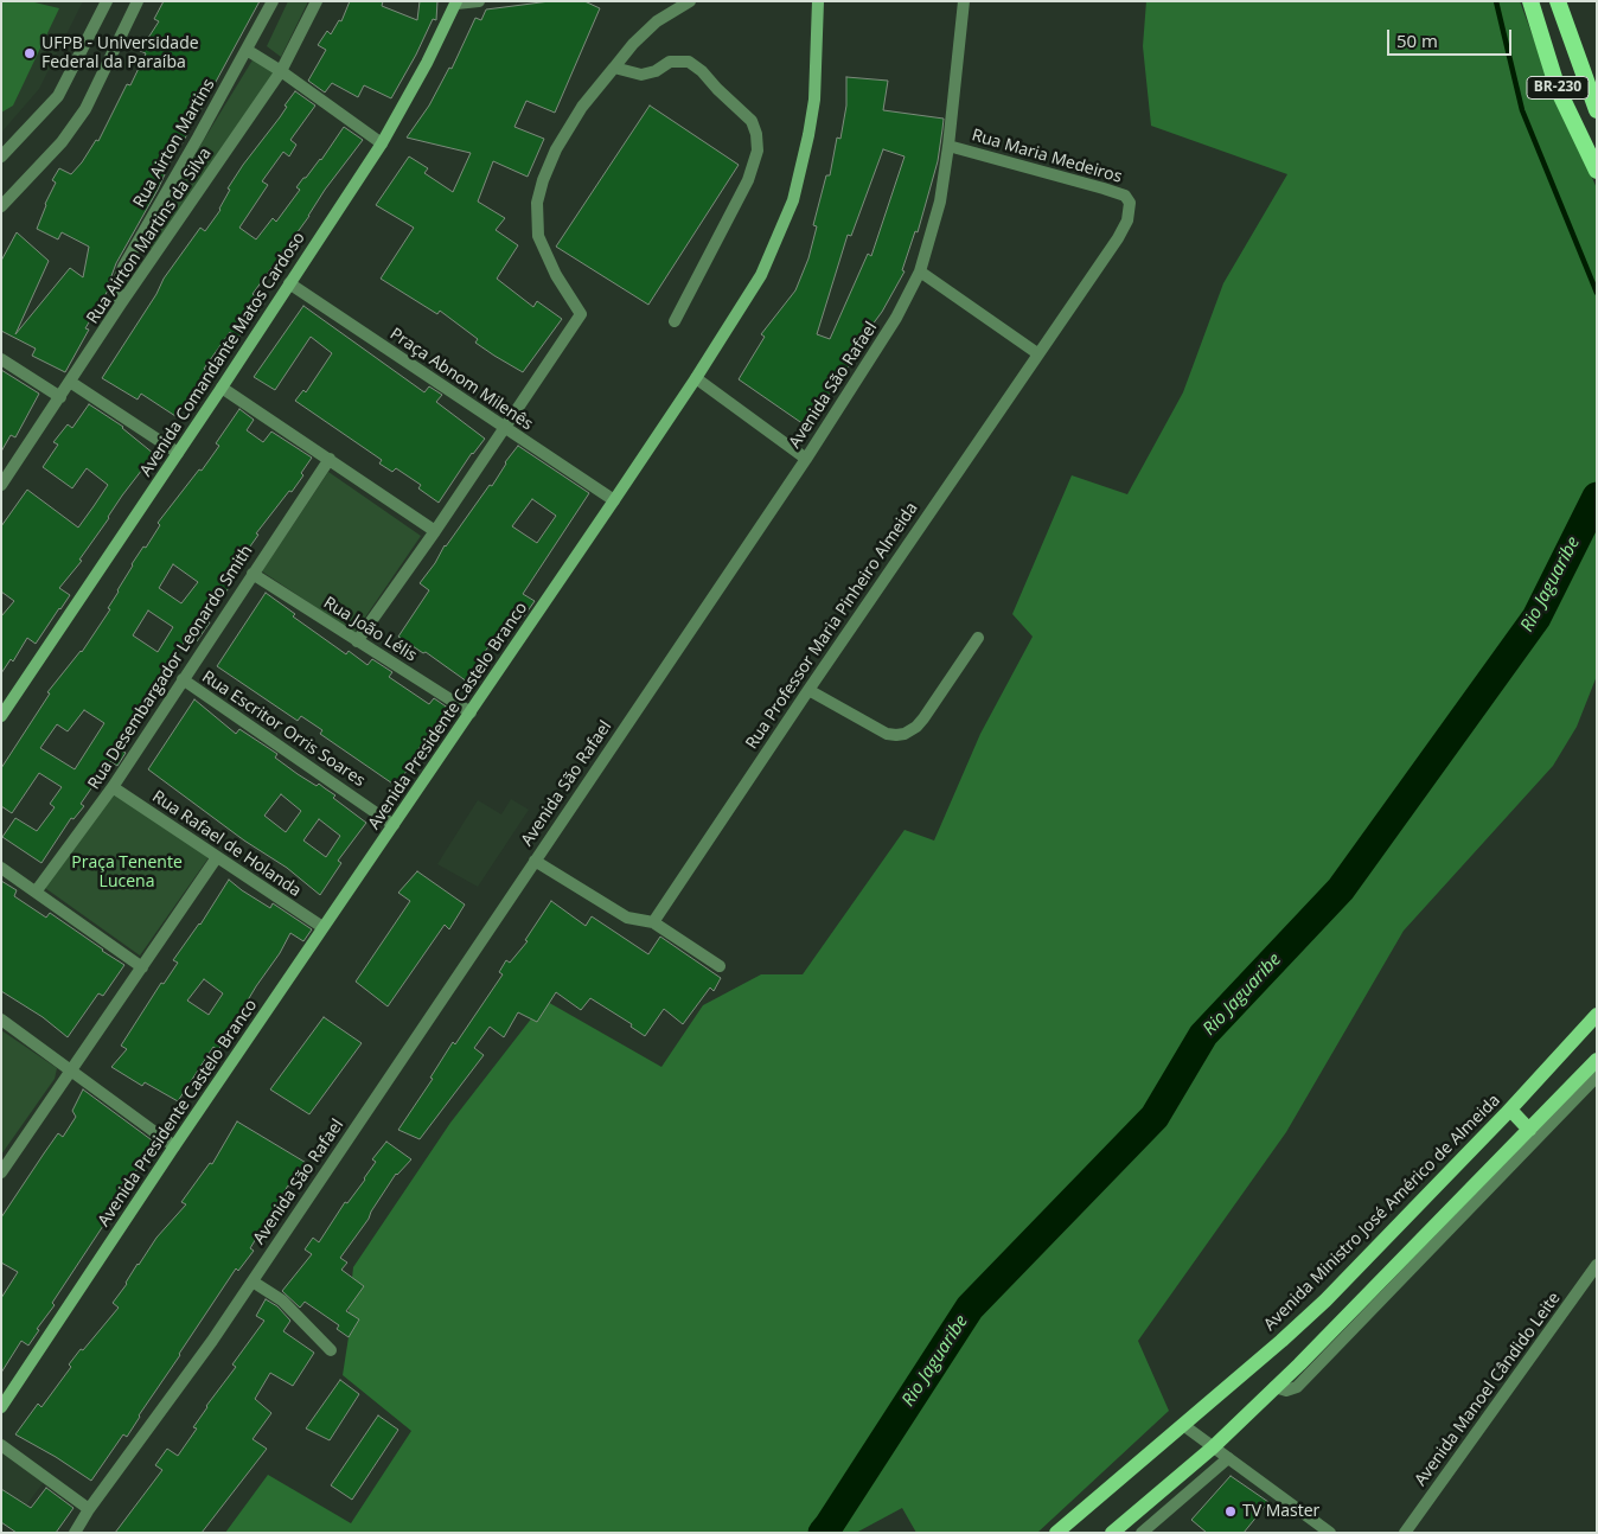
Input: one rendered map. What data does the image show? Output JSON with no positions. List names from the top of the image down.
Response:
{
  "streets": {
    "highway": ["BR-230"],
    "main road": ["Avenida Comandante Matos Cardoso", "Avenida Presidente Castelo Branco", "Avenida Ministro José Américo de Almeida"],
    "street": [
      "Rua Airton Martins",
      "Rua Maria Medeiros",
      "Rua Airton Martins da Silva",
      "Praça Abnom Milenês",
      "Avenida São Rafael",
      "Rua Professor Maria Pinheiro Almeida",
      "Rua João Lélis",
      "Rua Desembargador Leonardo Smith",
      "Rua Escritor Orris Soares",
      "Rua Rafael de Holanda",
      "Avenida Manoel Cândido Leite"
    ]
  },
  "crossings": [
    ["Rua Airton Martins", "Rua Airton Martins da Silva"],
    ["Rua Maria Medeiros", "Avenida São Rafael"],
    ["Rua Maria Medeiros", "Rua Professor Maria Pinheiro Almeida"],
    ["Avenida Comandante Matos Cardoso", "Praça Abnom Milenês"],
    ["Praça Abnom Milenês", "Avenida Presidente Castelo Branco"],
    ["Rua João Lélis", "Rua Desembargador Leonardo Smith"],
    ["Rua João Lélis", "Avenida Presidente Castelo Branco"],
    ["Rua Desembargador Leonardo Smith", "Rua Escritor Orris Soares"],
    ["Rua Desembargador Leonardo Smith", "Rua Rafael de Holanda"],
    ["Avenida Presidente Castelo Branco", "Rua Escritor Orris Soares"],
    ["Avenida Presidente Castelo Branco", "Rua Rafael de Holanda"]
  ],
  "water": ["Rio Jaguaribe"],
  "parks": ["Praça Tenente Lucena"],
  "places": ["UFPB - Universidade Federal da Paraíba", "TV Master"],
  "scale_bar": "50 m"
}
